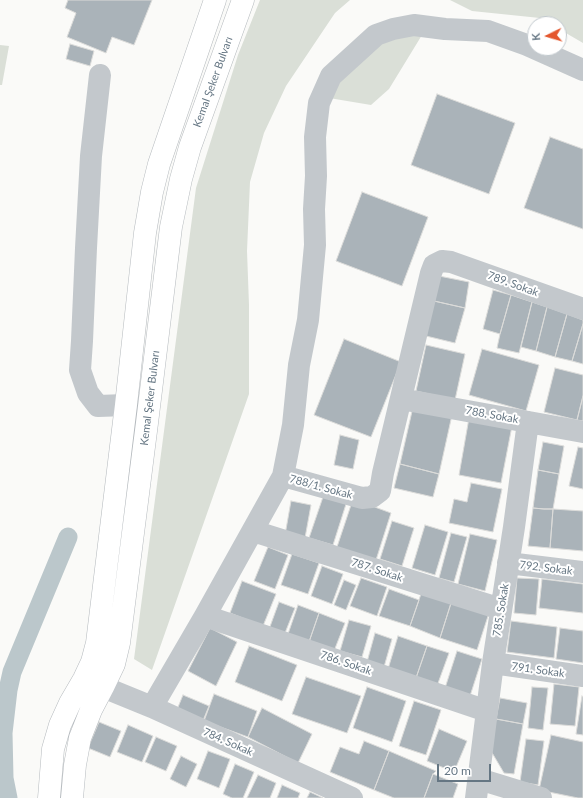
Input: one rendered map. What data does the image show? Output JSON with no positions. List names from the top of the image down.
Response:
{
  "streets": {
    "main road": ["Kemal Şeker Bulvarı"],
    "street": [
      "789. Sokak",
      "788. Sokak",
      "788/1. Sokak",
      "792. Sokak",
      "787. Sokak",
      "785. Sokak",
      "786. Sokak",
      "791. Sokak",
      "784. Sokak"
    ]
  },
  "crossings": [
    ["Kemal Şeker Bulvarı", "784. Sokak"],
    ["789. Sokak", "788/1. Sokak"],
    ["788. Sokak", "788/1. Sokak"],
    ["788. Sokak", "785. Sokak"],
    ["788/1. Sokak", "787. Sokak"],
    ["788/1. Sokak", "786. Sokak"],
    ["788/1. Sokak", "784. Sokak"],
    ["792. Sokak", "785. Sokak"],
    ["787. Sokak", "785. Sokak"],
    ["785. Sokak", "786. Sokak"],
    ["785. Sokak", "791. Sokak"]
  ],
  "scale_bar": "20 m",
  "north": "left"
}
